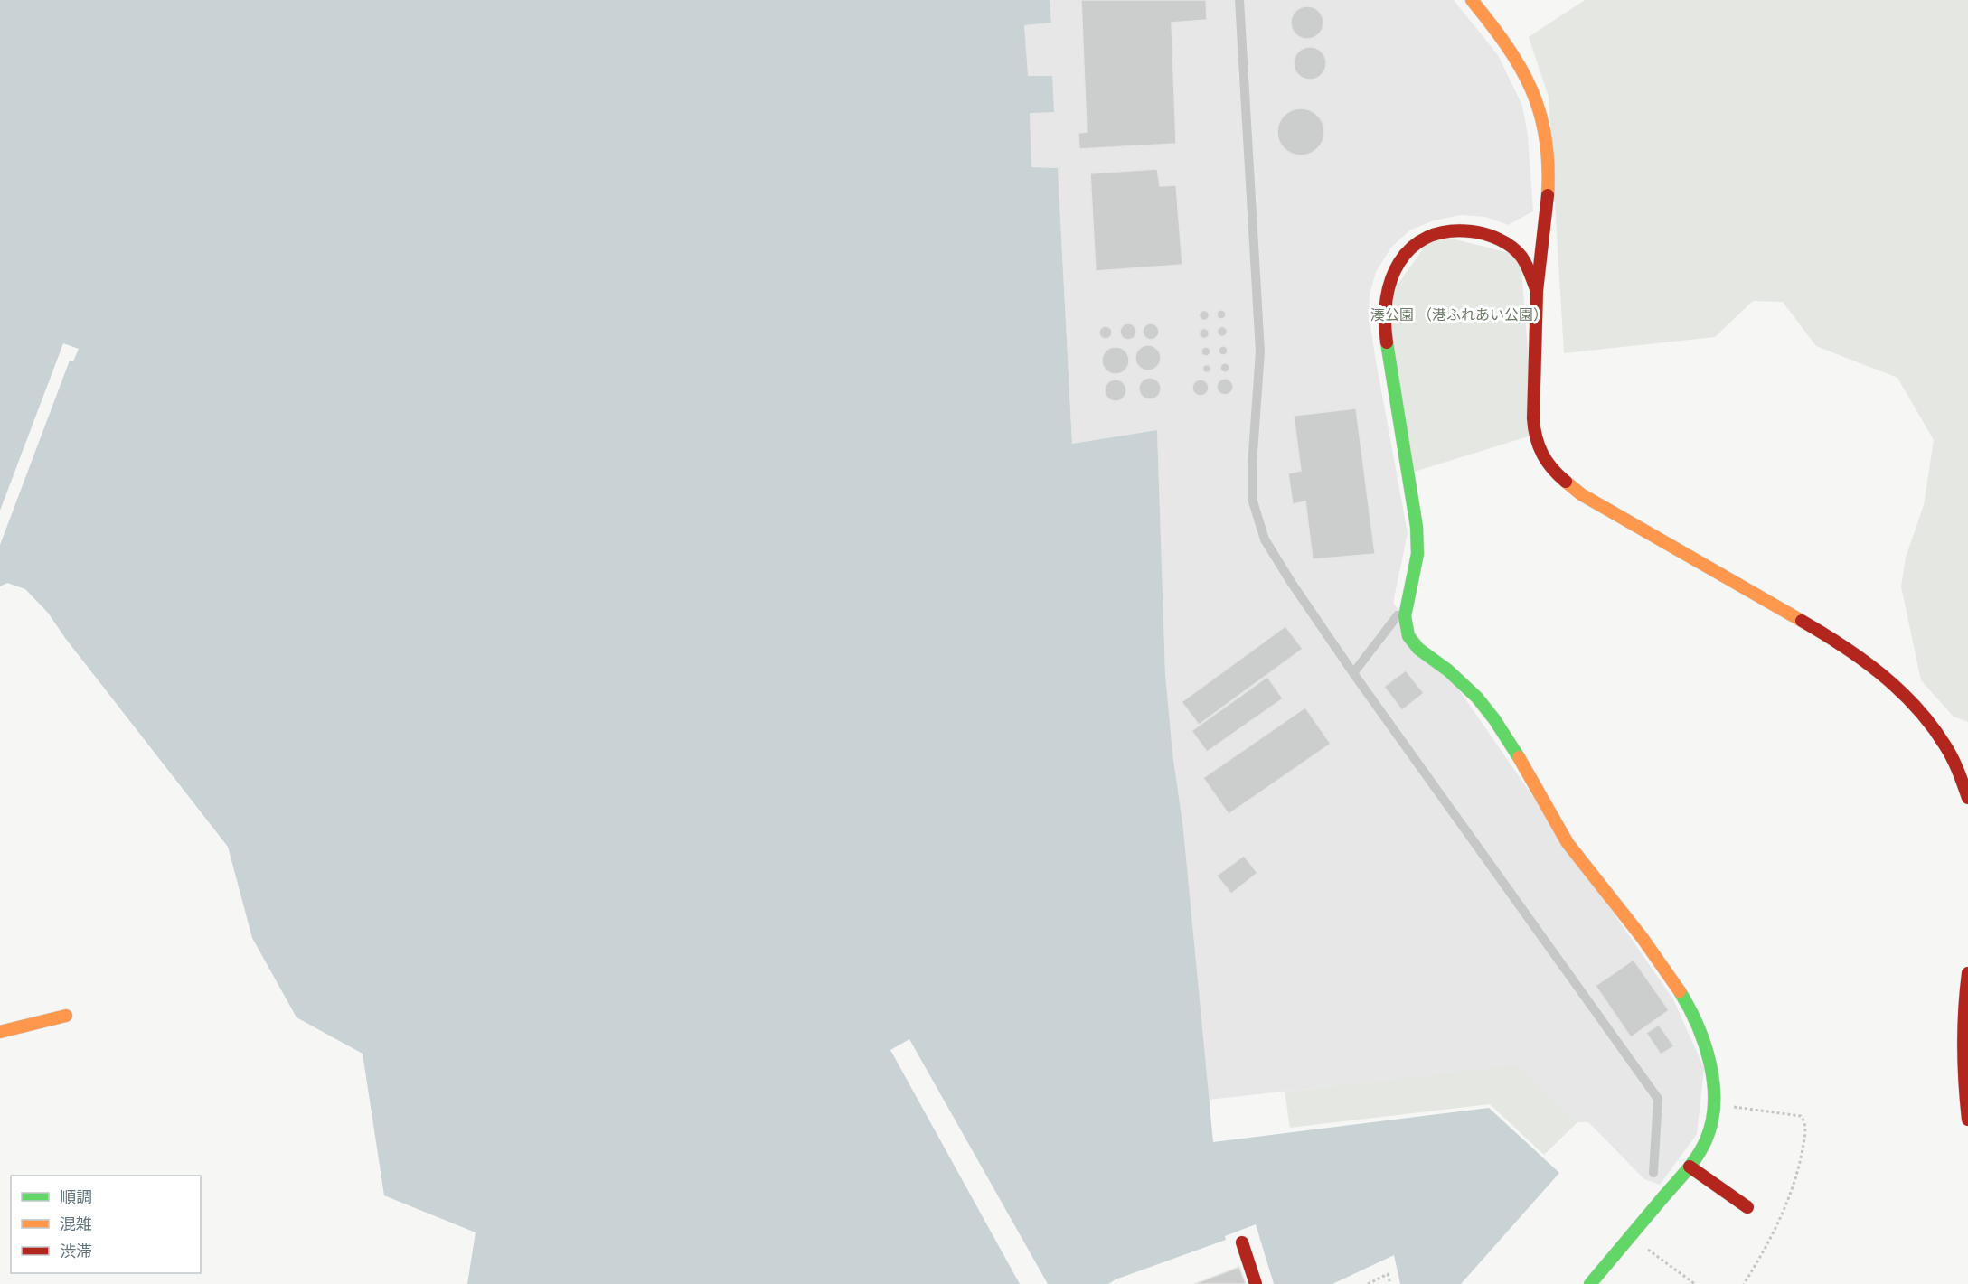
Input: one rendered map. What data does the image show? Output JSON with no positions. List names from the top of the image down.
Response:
{
  "parks": ["湊公園 （港ふれあい公園）"],
  "legend": ["順調", "混雑", "渋滞"]
}
